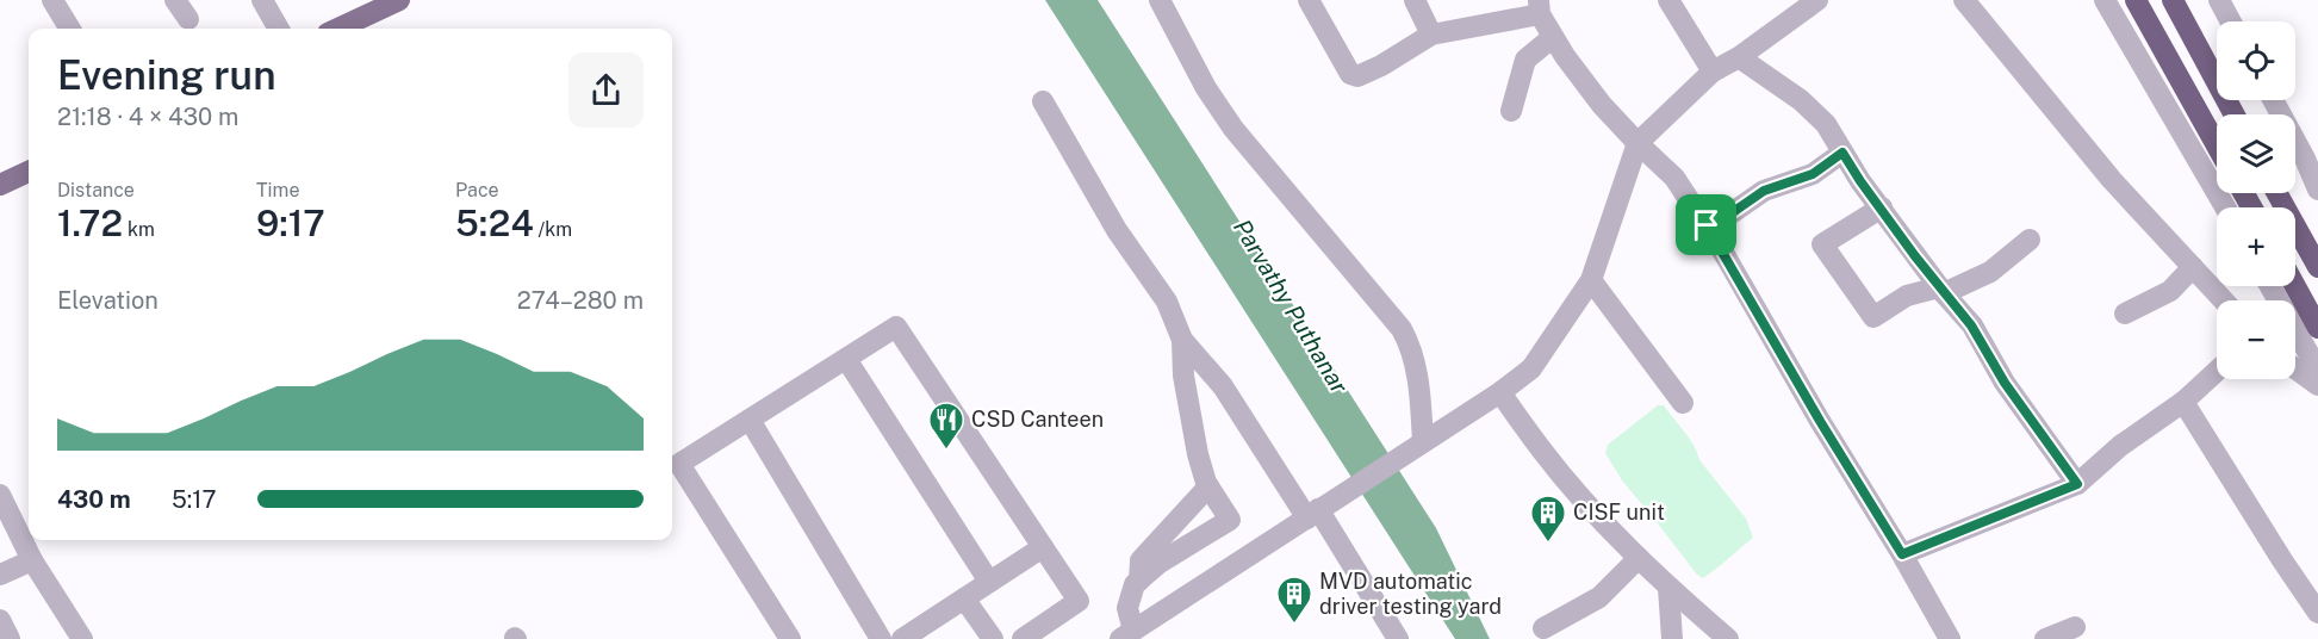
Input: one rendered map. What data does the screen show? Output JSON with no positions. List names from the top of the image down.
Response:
{
  "water": ["Parvathy Puthanar"],
  "places": {
    "restaurant": ["CSD Canteen"],
    "building": ["CISF unit", "MVD automatic driver testing yard"]
  },
  "page": {
    "map_buttons": ["+", "−"],
    "heading": ["Evening run", "21:18 · 4 × 430 m"],
    "stats": [
      ["Distance", "1.72 km"],
      ["Time", "9:17"],
      ["Pace", "5:24 /km"]
    ],
    "chart": ["Elevation", "274–280 m"],
    "list": [
      {
        "name": "430 m",
        "note": "5:17"
      }
    ]
  }
}
